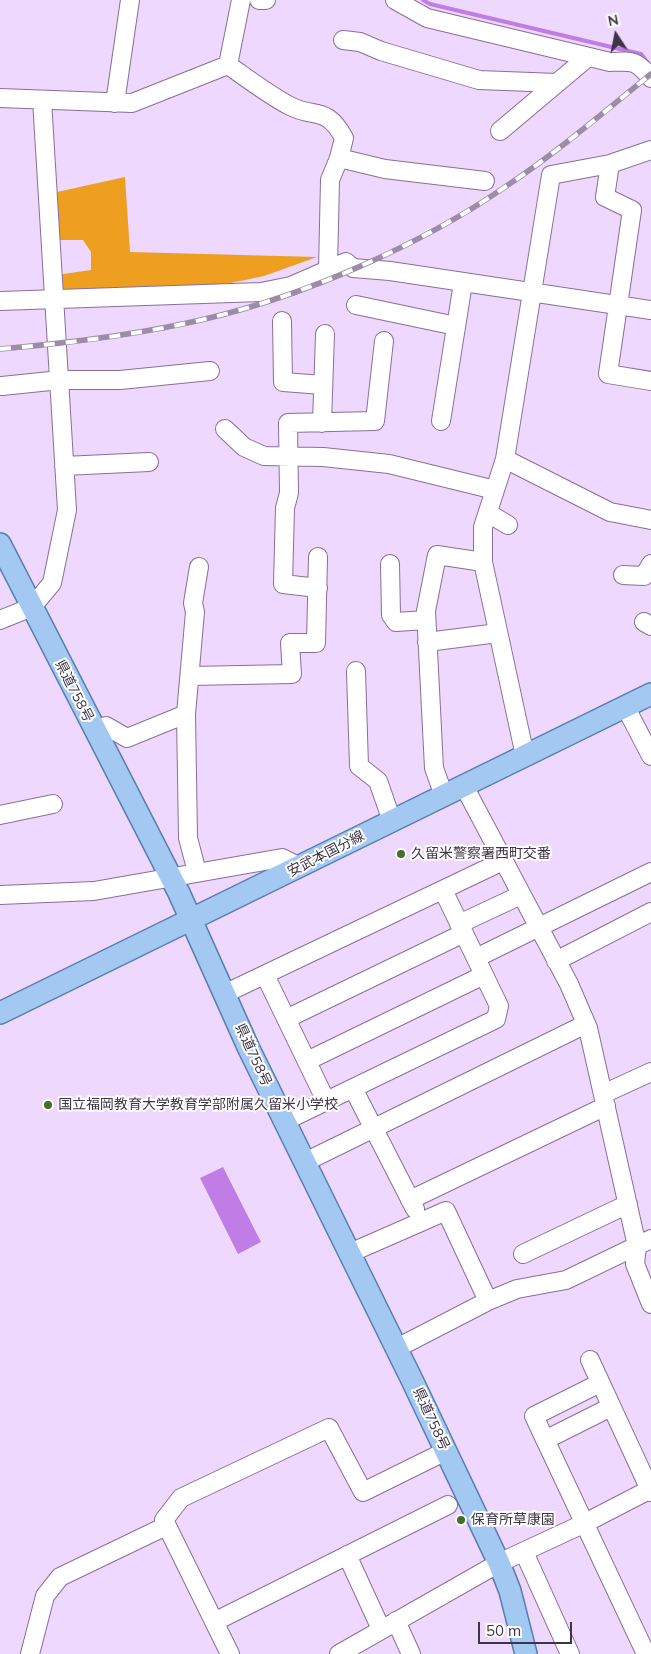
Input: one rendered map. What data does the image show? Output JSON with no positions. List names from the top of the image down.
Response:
{
  "streets": {
    "main road": ["県道758号", "安武本国分線"]
  },
  "crossings": [
    ["県道758号", "安武本国分線"]
  ],
  "places": ["久留米警察署西町交番", "国立福岡教育大学教育学部附属久留米小学校", "保育所草康園"],
  "scale_bar": "50 m",
  "north": "top"
}
